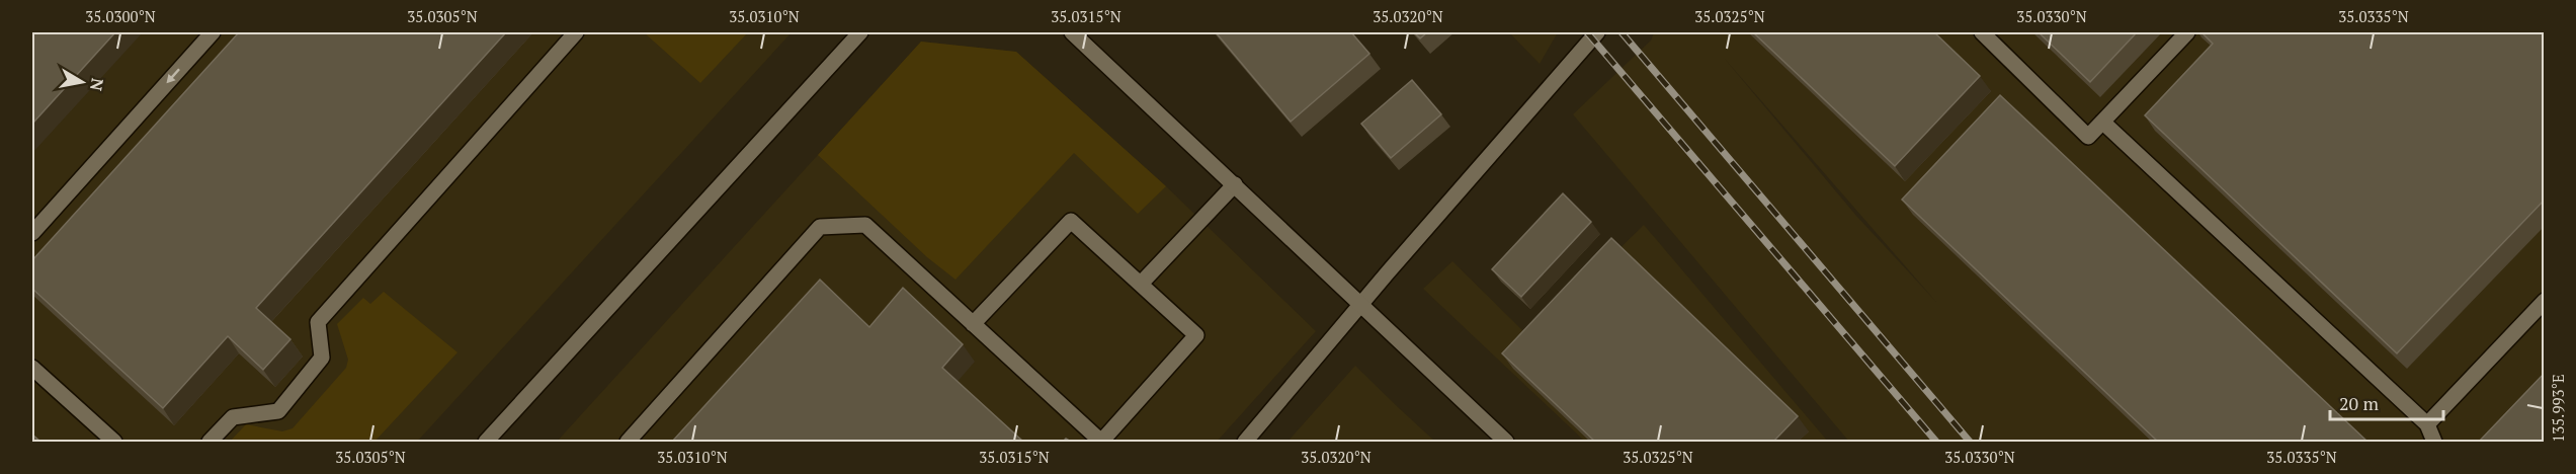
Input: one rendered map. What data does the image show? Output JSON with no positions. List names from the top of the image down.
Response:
{
  "scale_bar": "20 m",
  "north": "right",
  "coordinates": [
    "35.0300°N",
    "35.0305°N",
    "35.0310°N",
    "35.0315°N",
    "35.0320°N",
    "35.0325°N",
    "35.0330°N",
    "35.0335°N",
    "135.993°E"
  ]
}
